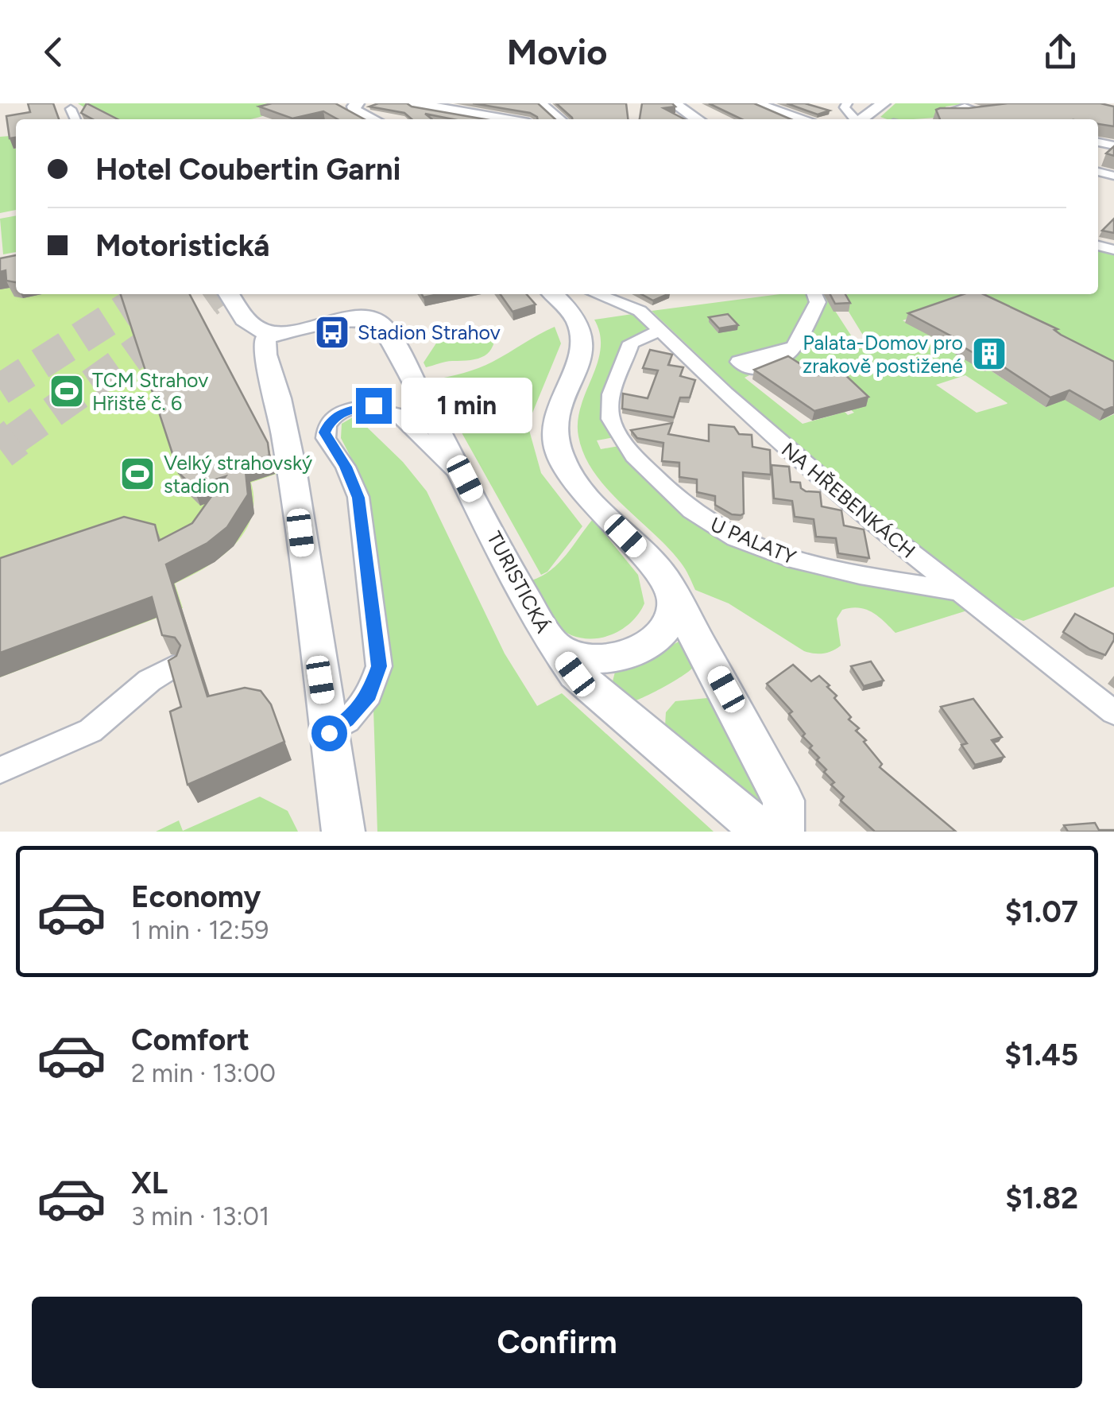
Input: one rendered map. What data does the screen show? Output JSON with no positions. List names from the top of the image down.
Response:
{
  "streets": {
    "street": ["NA HŘEBENKÁCH", "U PALATY", "TURISTICKÁ"]
  },
  "crossings": [
    ["NA HŘEBENKÁCH", "U PALATY"]
  ],
  "places": {
    "bus stop": ["Stadion Strahov"],
    "building": ["Palata-Domov pro zrakově postižené"],
    "sports": ["TCM Strahov Hřiště č. 6", "Velký strahovský stadion"]
  },
  "page": {
    "header": "Movio",
    "banner": ["Hotel Coubertin Garni", "Motoristická"],
    "bubble": "1 min",
    "list": [
      {
        "name": "Economy",
        "note": "1 min · 12:59",
        "value": "$1.07"
      },
      {
        "name": "Comfort",
        "note": "2 min · 13:00",
        "value": "$1.45"
      },
      {
        "name": "XL",
        "note": "3 min · 13:01",
        "value": "$1.82"
      }
    ],
    "buttons": "Confirm"
  }
}
